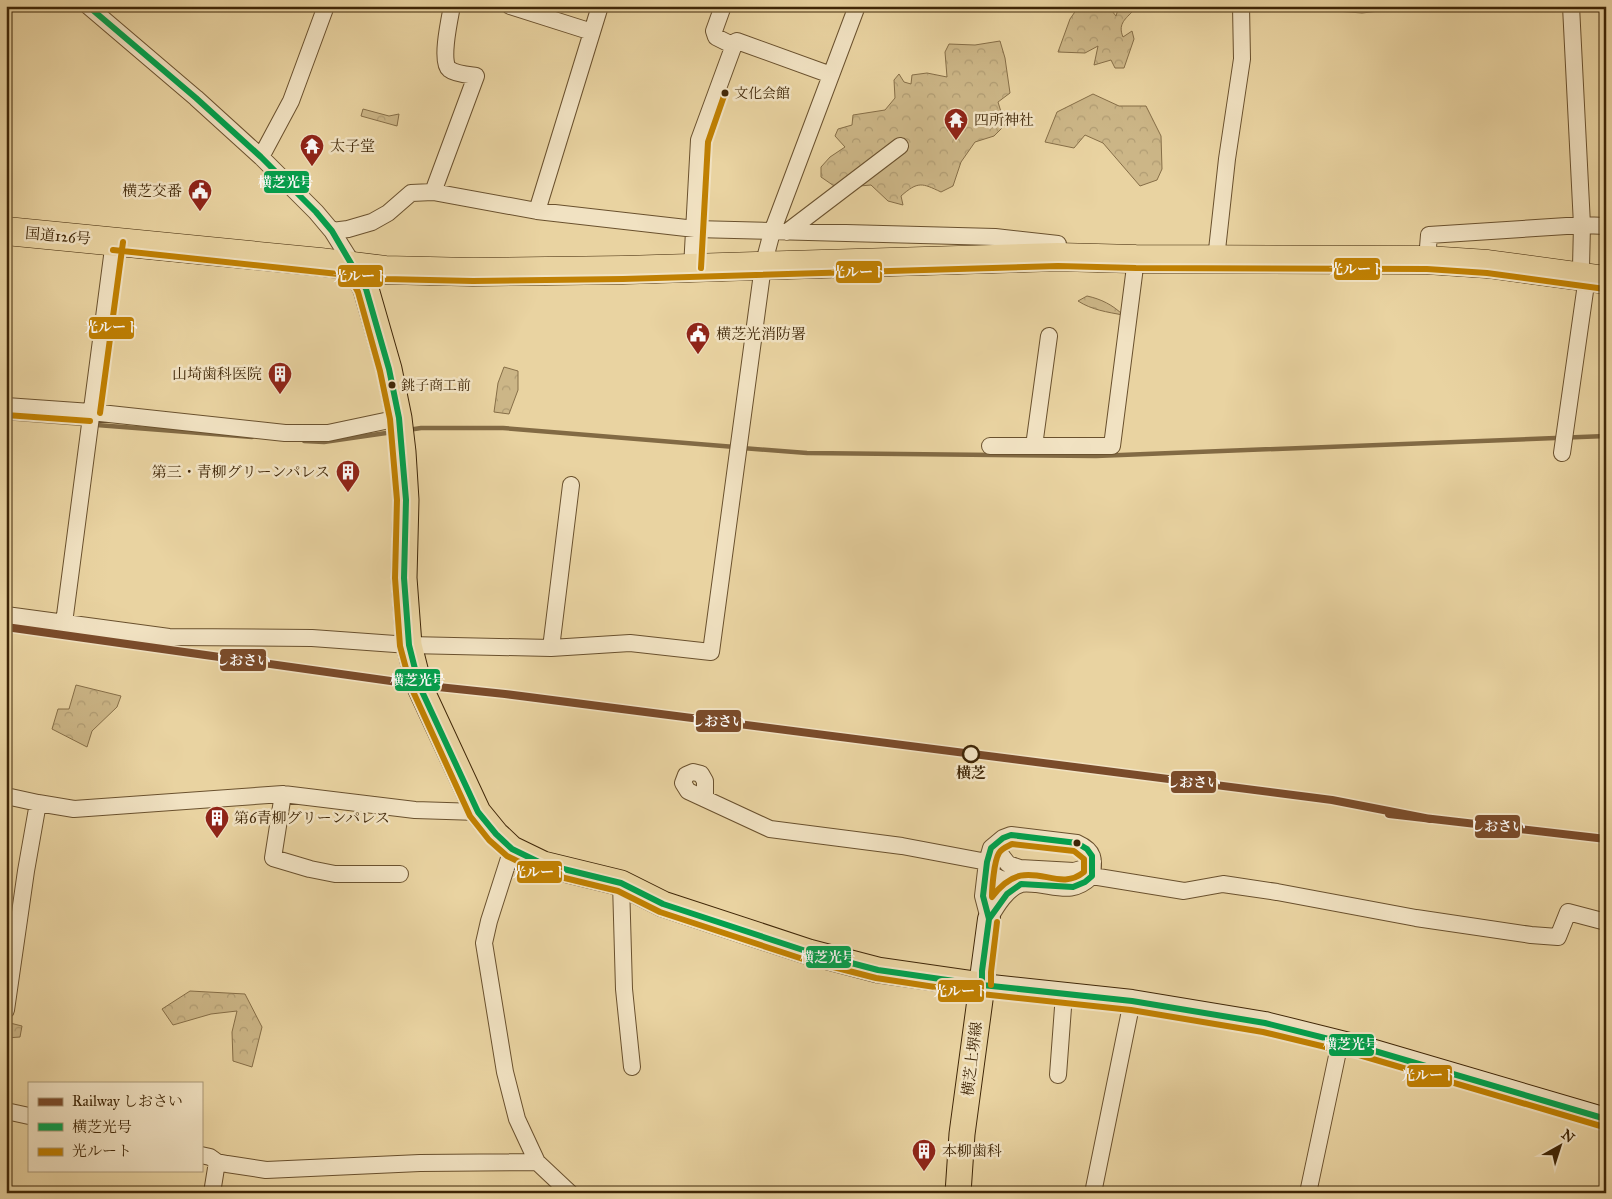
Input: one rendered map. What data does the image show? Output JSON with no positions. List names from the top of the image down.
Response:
{
  "streets": {
    "highway": ["国道126号"],
    "main road": ["横芝上堺線"]
  },
  "places": {
    "other": ["文化会館", "銚子商工前", "横芝"],
    "temple": ["四所神社", "太子堂"],
    "public building": ["横芝交番", "横芝光消防署"],
    "building": [
      "山埼歯科医院",
      "第三・青柳グリーンパレス",
      "第6青柳グリーンパレス",
      "本柳歯科"
    ]
  },
  "lines": ["transit line 横芝光号", "transit line 光ルート", "rail line しおさい"],
  "legend": ["Railway しおさい", "横芝光号", "光ルート"],
  "north": "top right"
}
